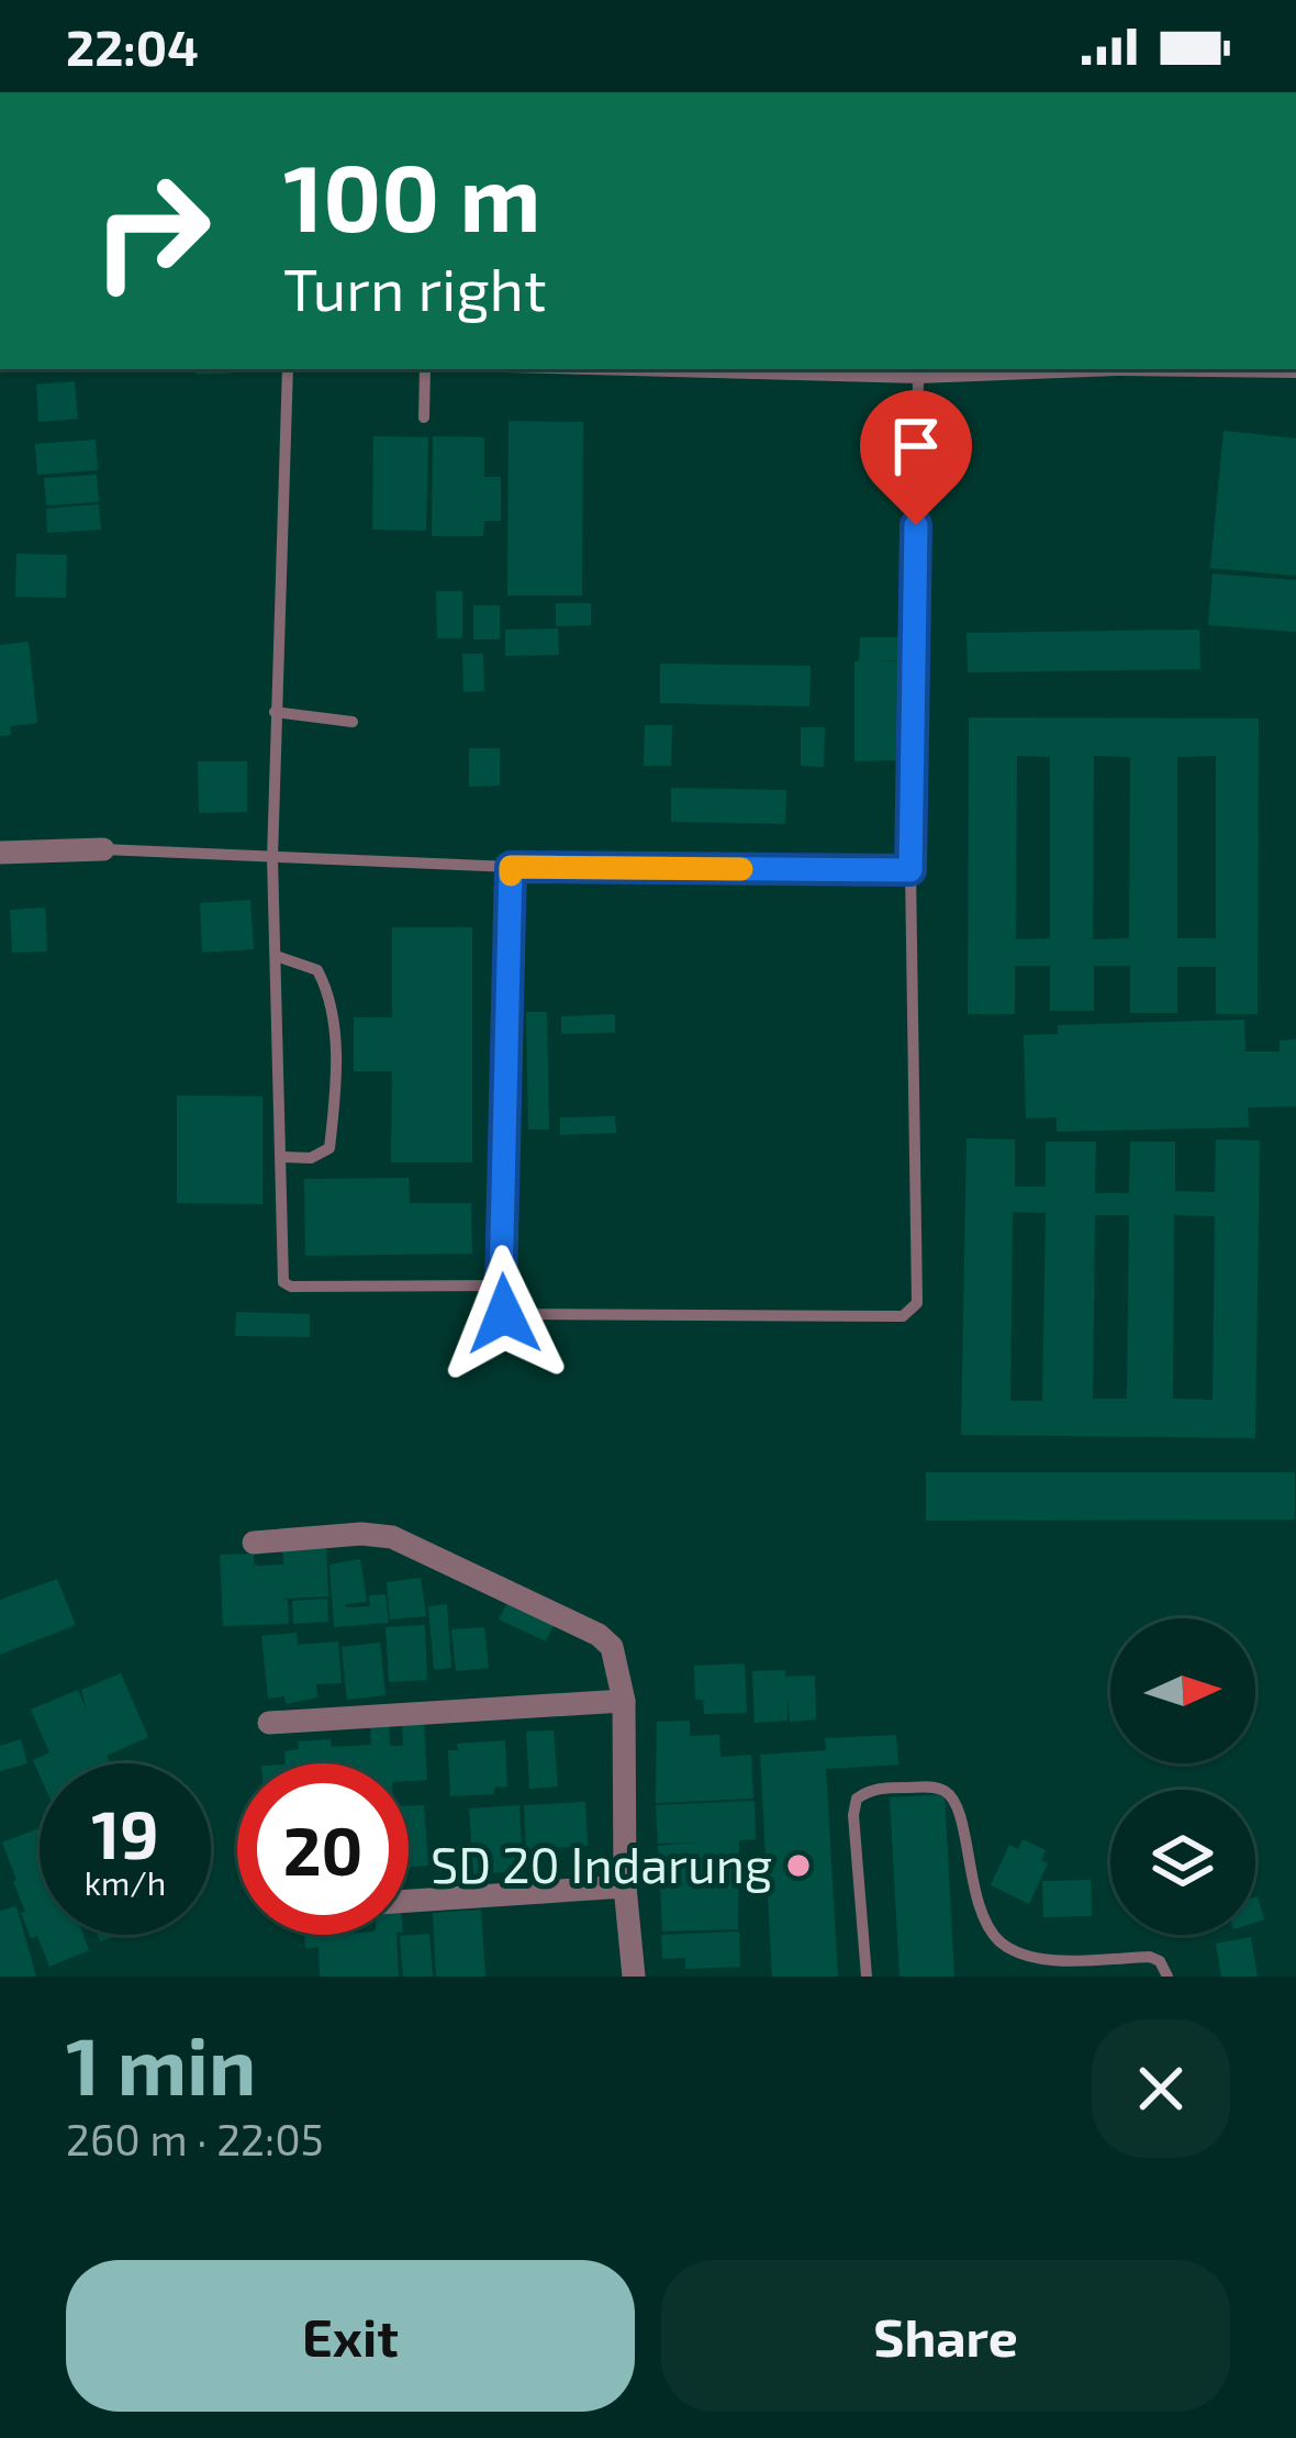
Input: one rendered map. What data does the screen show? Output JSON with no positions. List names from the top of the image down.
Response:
{
  "places": ["SD 20 Indarung"],
  "north": "right",
  "page": {
    "status": "22:04",
    "turn": ["100 m", "Turn right"],
    "speed": "19 km/h",
    "limit": "20",
    "heading": ["1 min", "260 m · 22:05"],
    "buttons": ["Exit", "Share"]
  }
}
